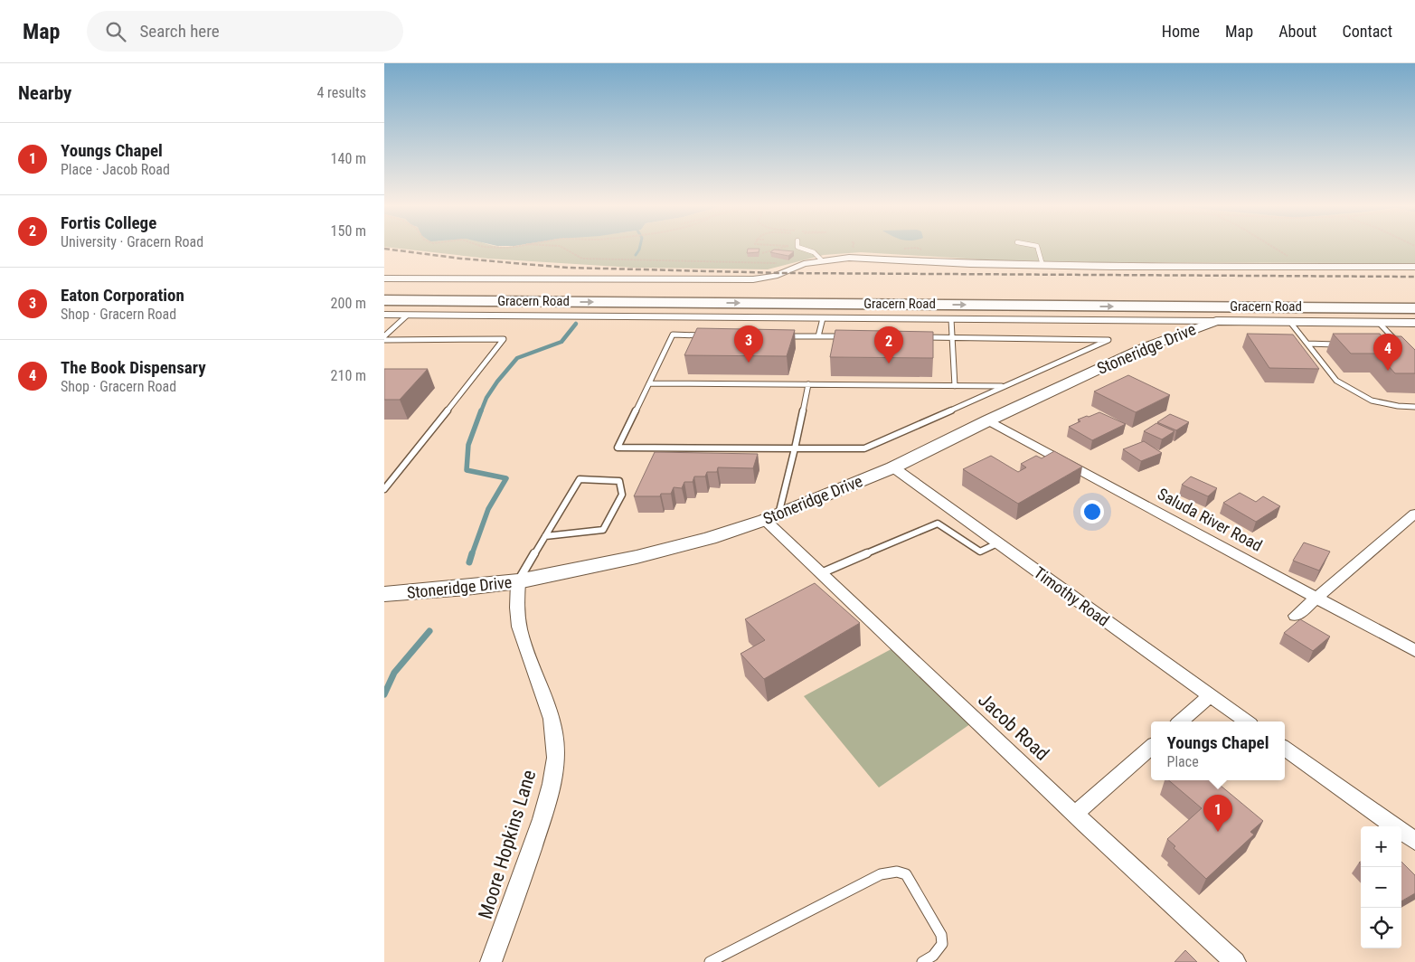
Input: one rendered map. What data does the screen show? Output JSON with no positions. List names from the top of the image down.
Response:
{
  "streets": {
    "street": [
      "Gracern Road",
      "Stoneridge Drive",
      "Saluda River Road",
      "Timothy Road",
      "Jacob Road",
      "Moore Hopkins Lane"
    ]
  },
  "crossings": [
    ["Gracern Road", "Stoneridge Drive"],
    ["Stoneridge Drive", "Saluda River Road"],
    ["Stoneridge Drive", "Timothy Road"],
    ["Stoneridge Drive", "Jacob Road"],
    ["Stoneridge Drive", "Moore Hopkins Lane"]
  ],
  "page": {
    "header": "Map",
    "search": "Search here",
    "nav": [
      "Home",
      "Map",
      "About",
      "Contact"
    ],
    "heading": ["Nearby", "4 results"],
    "list": [
      {
        "mark": "1",
        "name": "Youngs Chapel",
        "note": "Place · Jacob Road",
        "value": "140 m"
      },
      {
        "mark": "2",
        "name": "Fortis College",
        "note": "University · Gracern Road",
        "value": "150 m"
      },
      {
        "mark": "3",
        "name": "Eaton Corporation",
        "note": "Shop · Gracern Road",
        "value": "200 m"
      },
      {
        "mark": "4",
        "name": "The Book Dispensary",
        "note": "Shop · Gracern Road",
        "value": "210 m"
      }
    ],
    "pins": [
      "3",
      "2",
      "4",
      "1"
    ],
    "popup": ["Youngs Chapel", "Place"],
    "map_buttons": ["+", "−"]
  }
}
